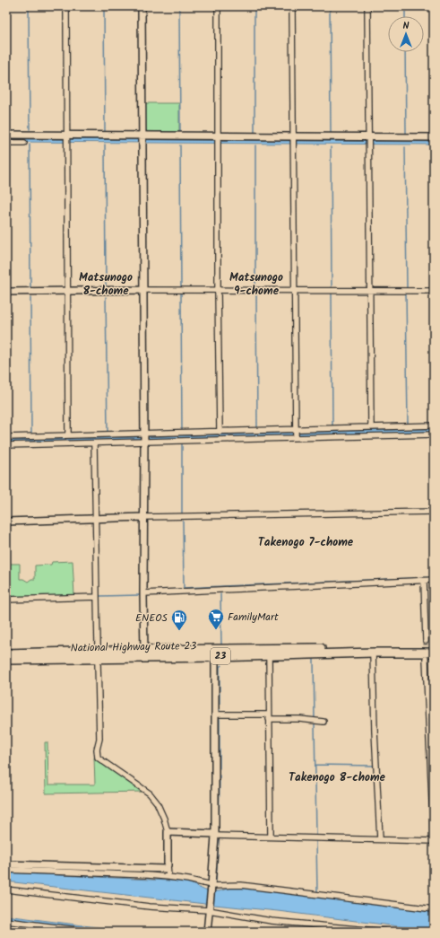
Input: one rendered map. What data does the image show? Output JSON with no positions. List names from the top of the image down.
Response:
{
  "streets": {
    "highway": ["National Highway Route 23", "23"]
  },
  "districts": [
    "Matsunogo 8-chome",
    "Matsunogo 9-chome",
    "Takenogo 7-chome",
    "Takenogo 8-chome"
  ],
  "places": {
    "supermarket": ["FamilyMart"],
    "fuel station": ["ENEOS"]
  },
  "north": "top"
}
